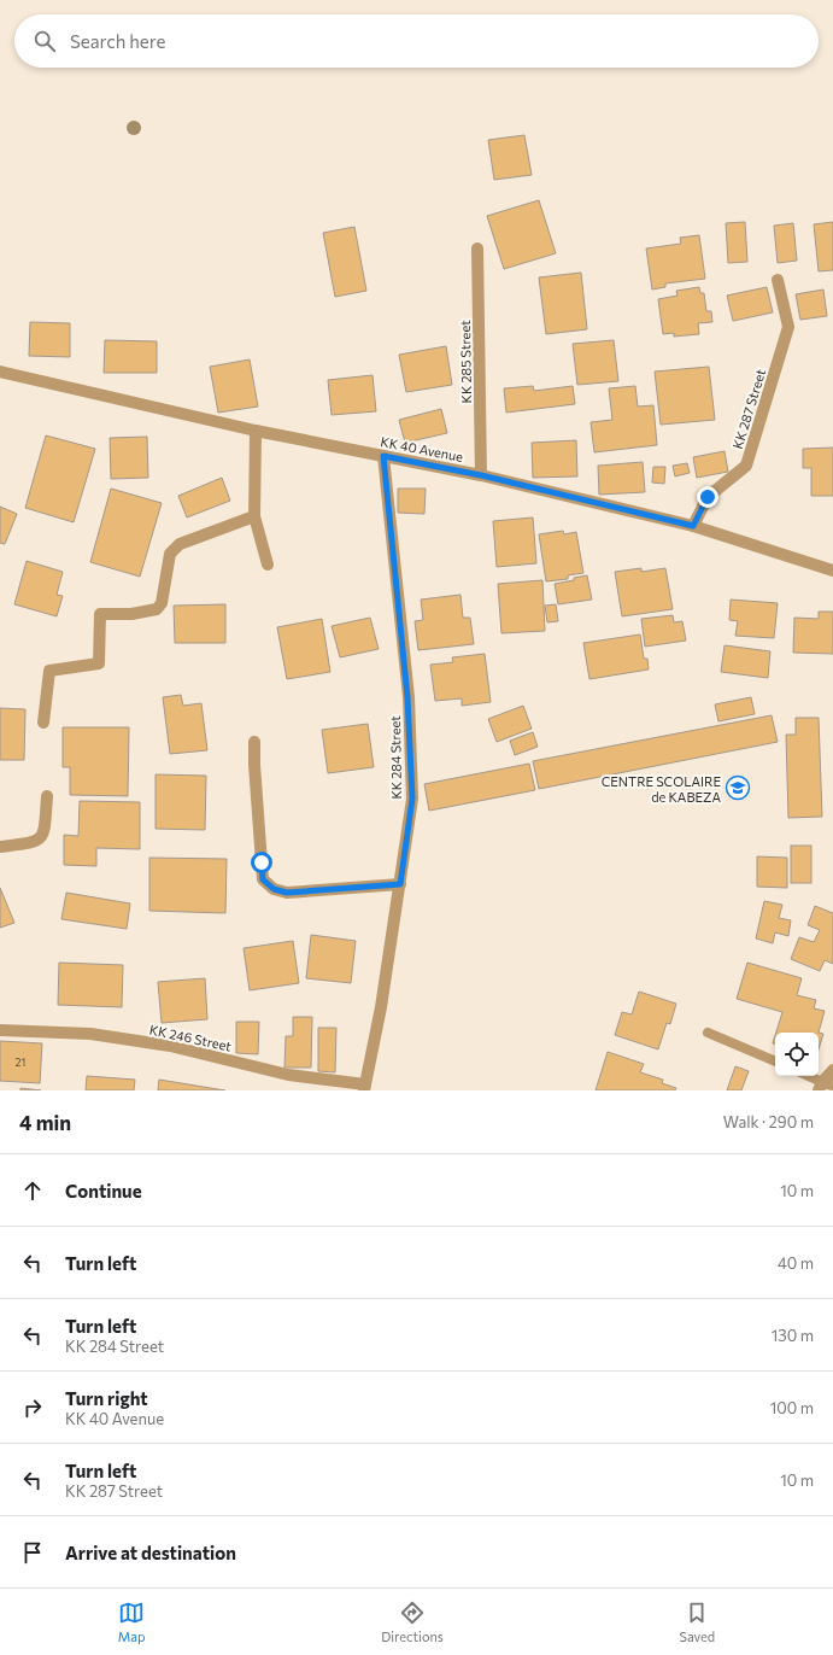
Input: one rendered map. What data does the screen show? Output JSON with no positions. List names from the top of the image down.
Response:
{
  "streets": {
    "street": [
      "KK 285 Street",
      "KK 287 Street",
      "KK 40 Avenue",
      "KK 284 Street",
      "KK 246 Street"
    ]
  },
  "crossings": [
    ["KK 285 Street", "KK 40 Avenue"],
    ["KK 287 Street", "KK 40 Avenue"],
    ["KK 40 Avenue", "KK 284 Street"],
    ["KK 284 Street", "KK 246 Street"]
  ],
  "places": {
    "school or university": ["CENTRE SCOLAIRE de KABEZA"]
  },
  "house_numbers": ["21"],
  "page": {
    "search": "Search here",
    "heading": ["4 min", "Walk · 290 m"],
    "list": [
      ["Continue", "10 m"],
      ["Turn left", "40 m"],
      ["Turn left", "KK 284 Street", "130 m"],
      ["Turn right", "KK 40 Avenue", "100 m"],
      ["Turn left", "KK 287 Street", "10 m"],
      "Arrive at destination"
    ],
    "nav": ["Map", "Directions", "Saved"]
  }
}
